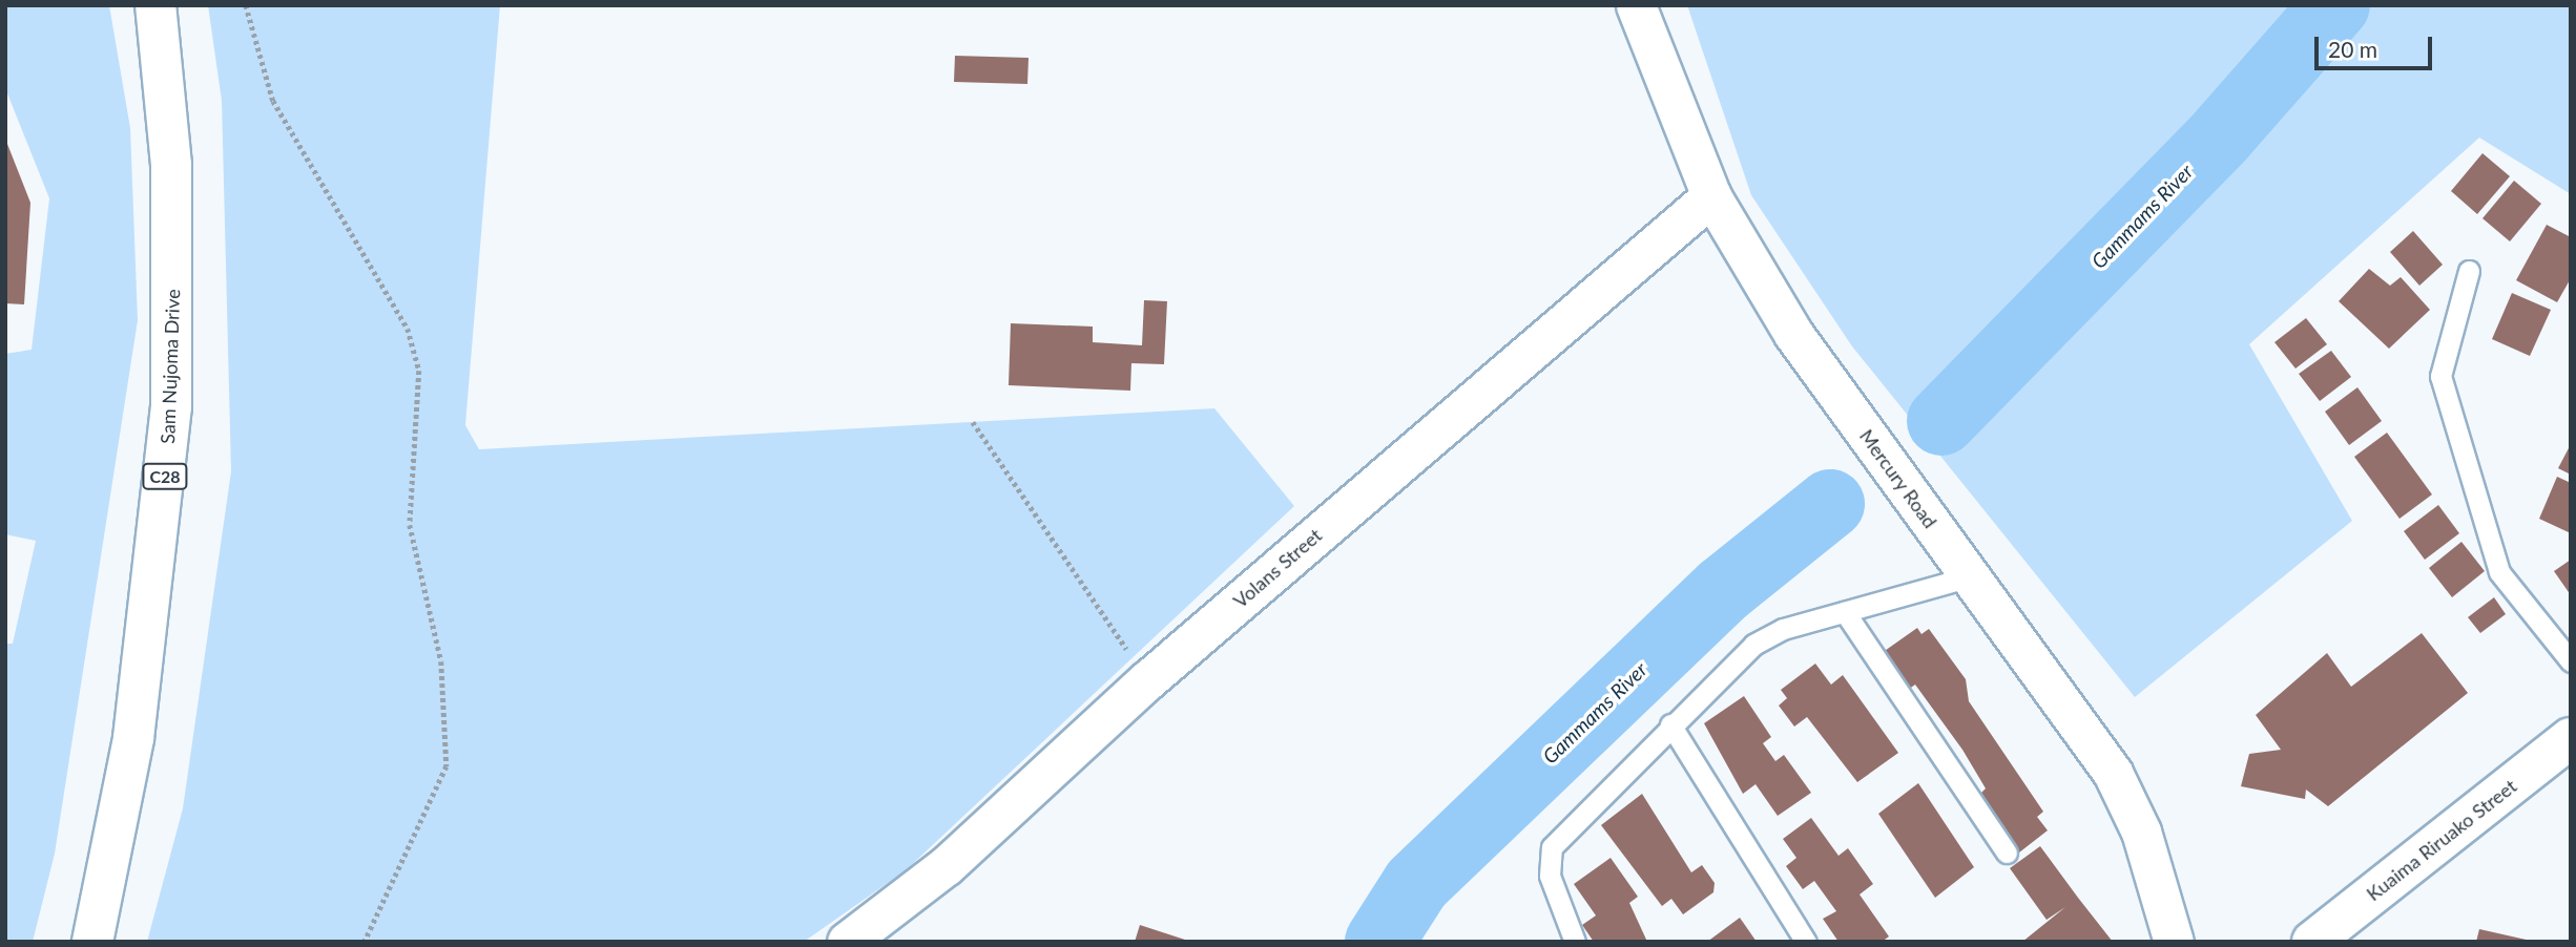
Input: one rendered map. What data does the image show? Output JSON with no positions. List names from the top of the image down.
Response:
{
  "streets": {
    "main road": ["Sam Nujoma Drive", "C28", "Kuaima Riruako Street"],
    "street": ["Mercury Road", "Volans Street"]
  },
  "crossings": [
    ["Mercury Road", "Volans Street"]
  ],
  "water": ["Gammams River"],
  "scale_bar": "20 m"
}
